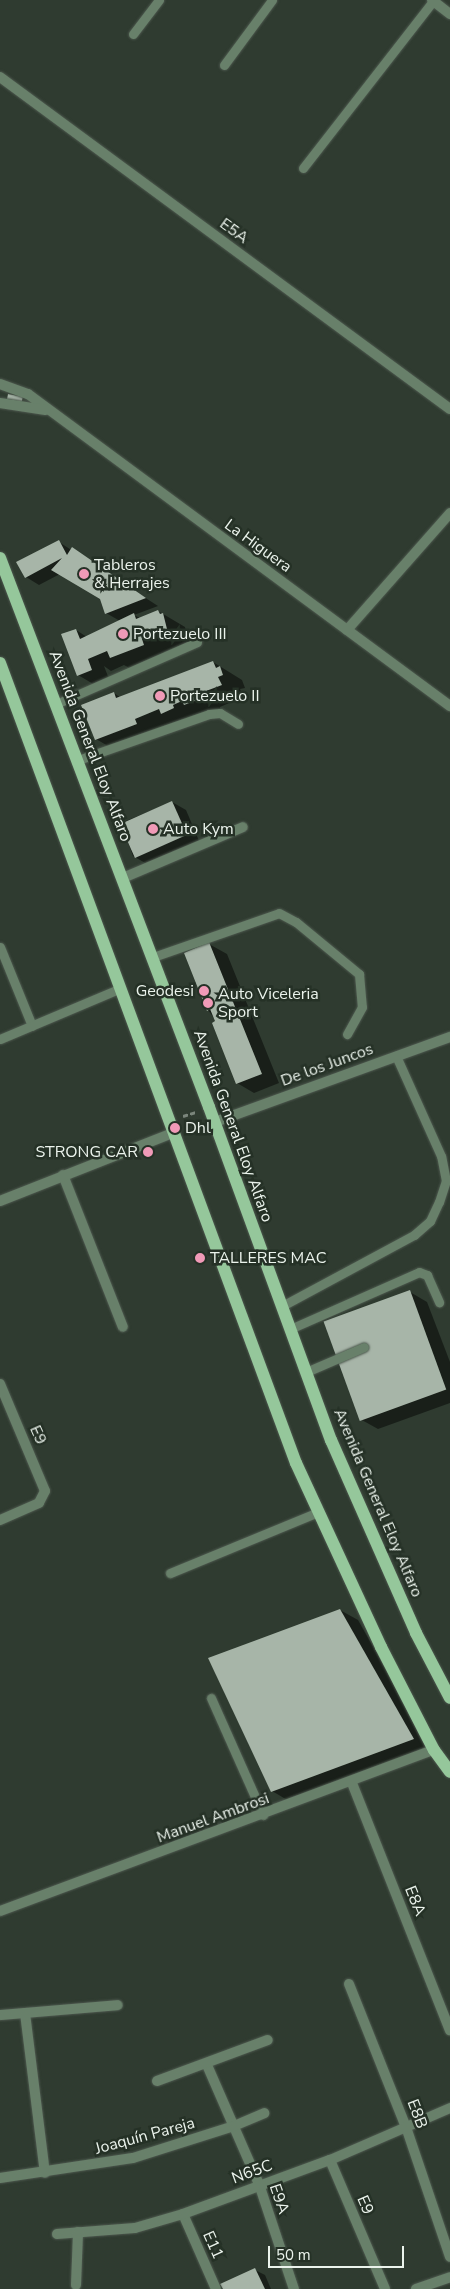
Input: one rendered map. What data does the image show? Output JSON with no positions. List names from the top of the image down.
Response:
{
  "streets": {
    "main road": ["Avenida General Eloy Alfaro"],
    "street": [
      "E5A",
      "La Higuera",
      "De los Juncos",
      "E9",
      "Manuel Ambrosi",
      "E8A",
      "E8B",
      "Joaquín Pareja",
      "N65C",
      "E9A",
      "E11"
    ]
  },
  "crossings": [
    ["Avenida General Eloy Alfaro", "De los Juncos"],
    ["E9", "N65C"],
    ["Manuel Ambrosi", "E8A"],
    ["E8B", "N65C"],
    ["Joaquín Pareja", "E9A"],
    ["N65C", "E9A"],
    ["N65C", "E11"]
  ],
  "places": [
    "Tableros & Herrajes",
    "Portezuelo III",
    "Portezuelo II",
    "Auto Kym",
    "Geodesi",
    "Auto Viceleria Sport",
    "Dhl",
    "STRONG CAR",
    "TALLERES MAC"
  ],
  "scale_bar": "50 m"
}
